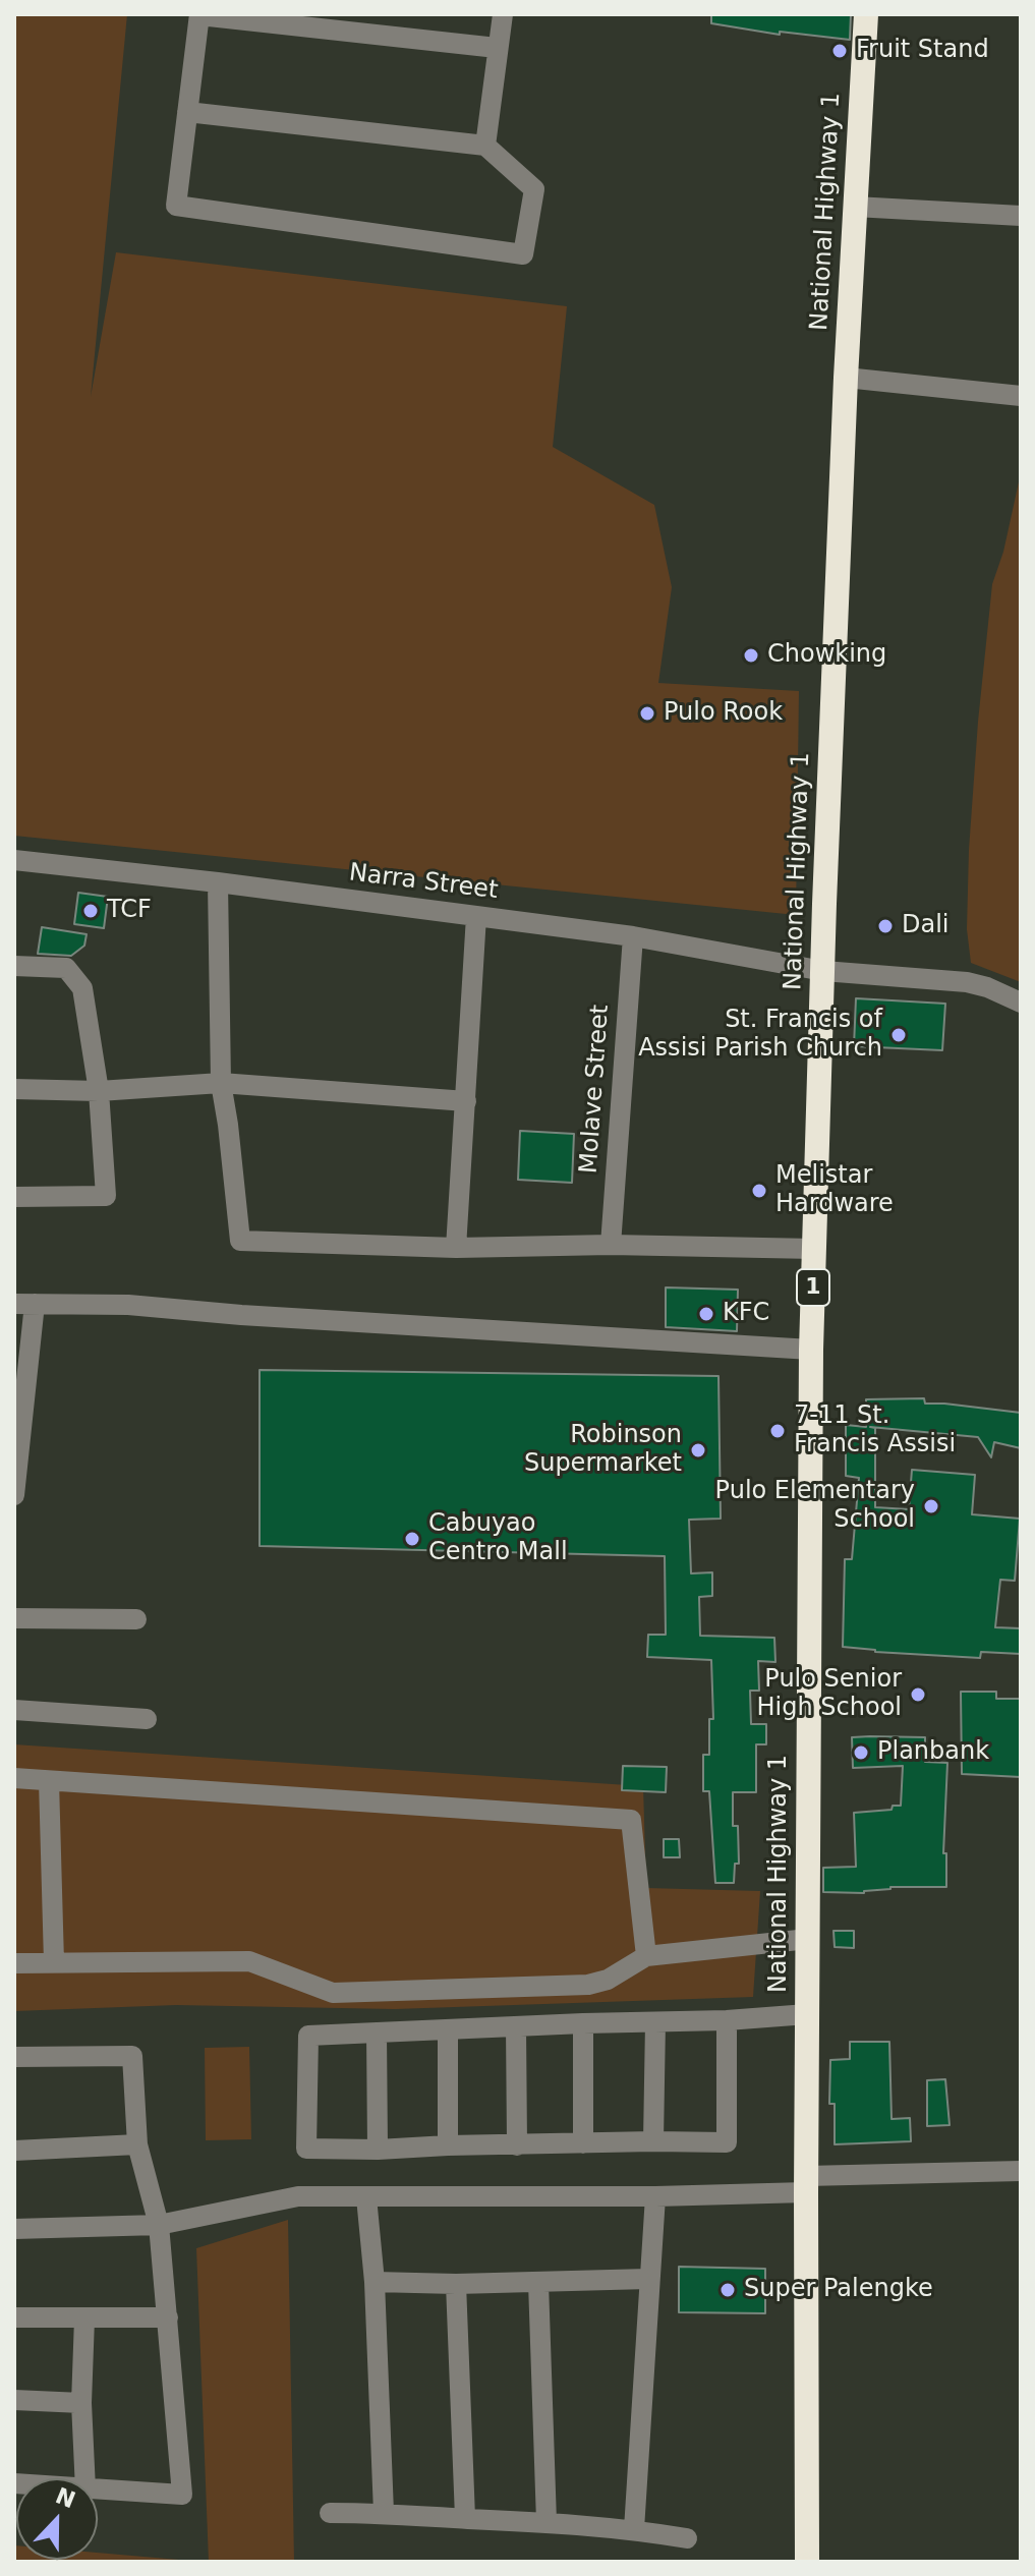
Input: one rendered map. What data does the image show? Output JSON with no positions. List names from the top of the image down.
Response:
{
  "streets": {
    "highway": ["National Highway 1", "1"],
    "street": ["Narra Street", "Molave Street"]
  },
  "crossings": [
    ["National Highway 1", "Narra Street"],
    ["Narra Street", "Molave Street"]
  ],
  "places": [
    "Fruit Stand",
    "Chowking",
    "Pulo Rook",
    "TCF",
    "Dali",
    "St. Francis of Assisi Parish Church",
    "Melistar Hardware",
    "KFC",
    "7-11 St. Francis Assisi",
    "Robinson Supermarket",
    "Pulo Elementary School",
    "Cabuyao Centro Mall",
    "Pulo Senior High School",
    "Planbank",
    "Super Palengke"
  ],
  "north": "top"
}
